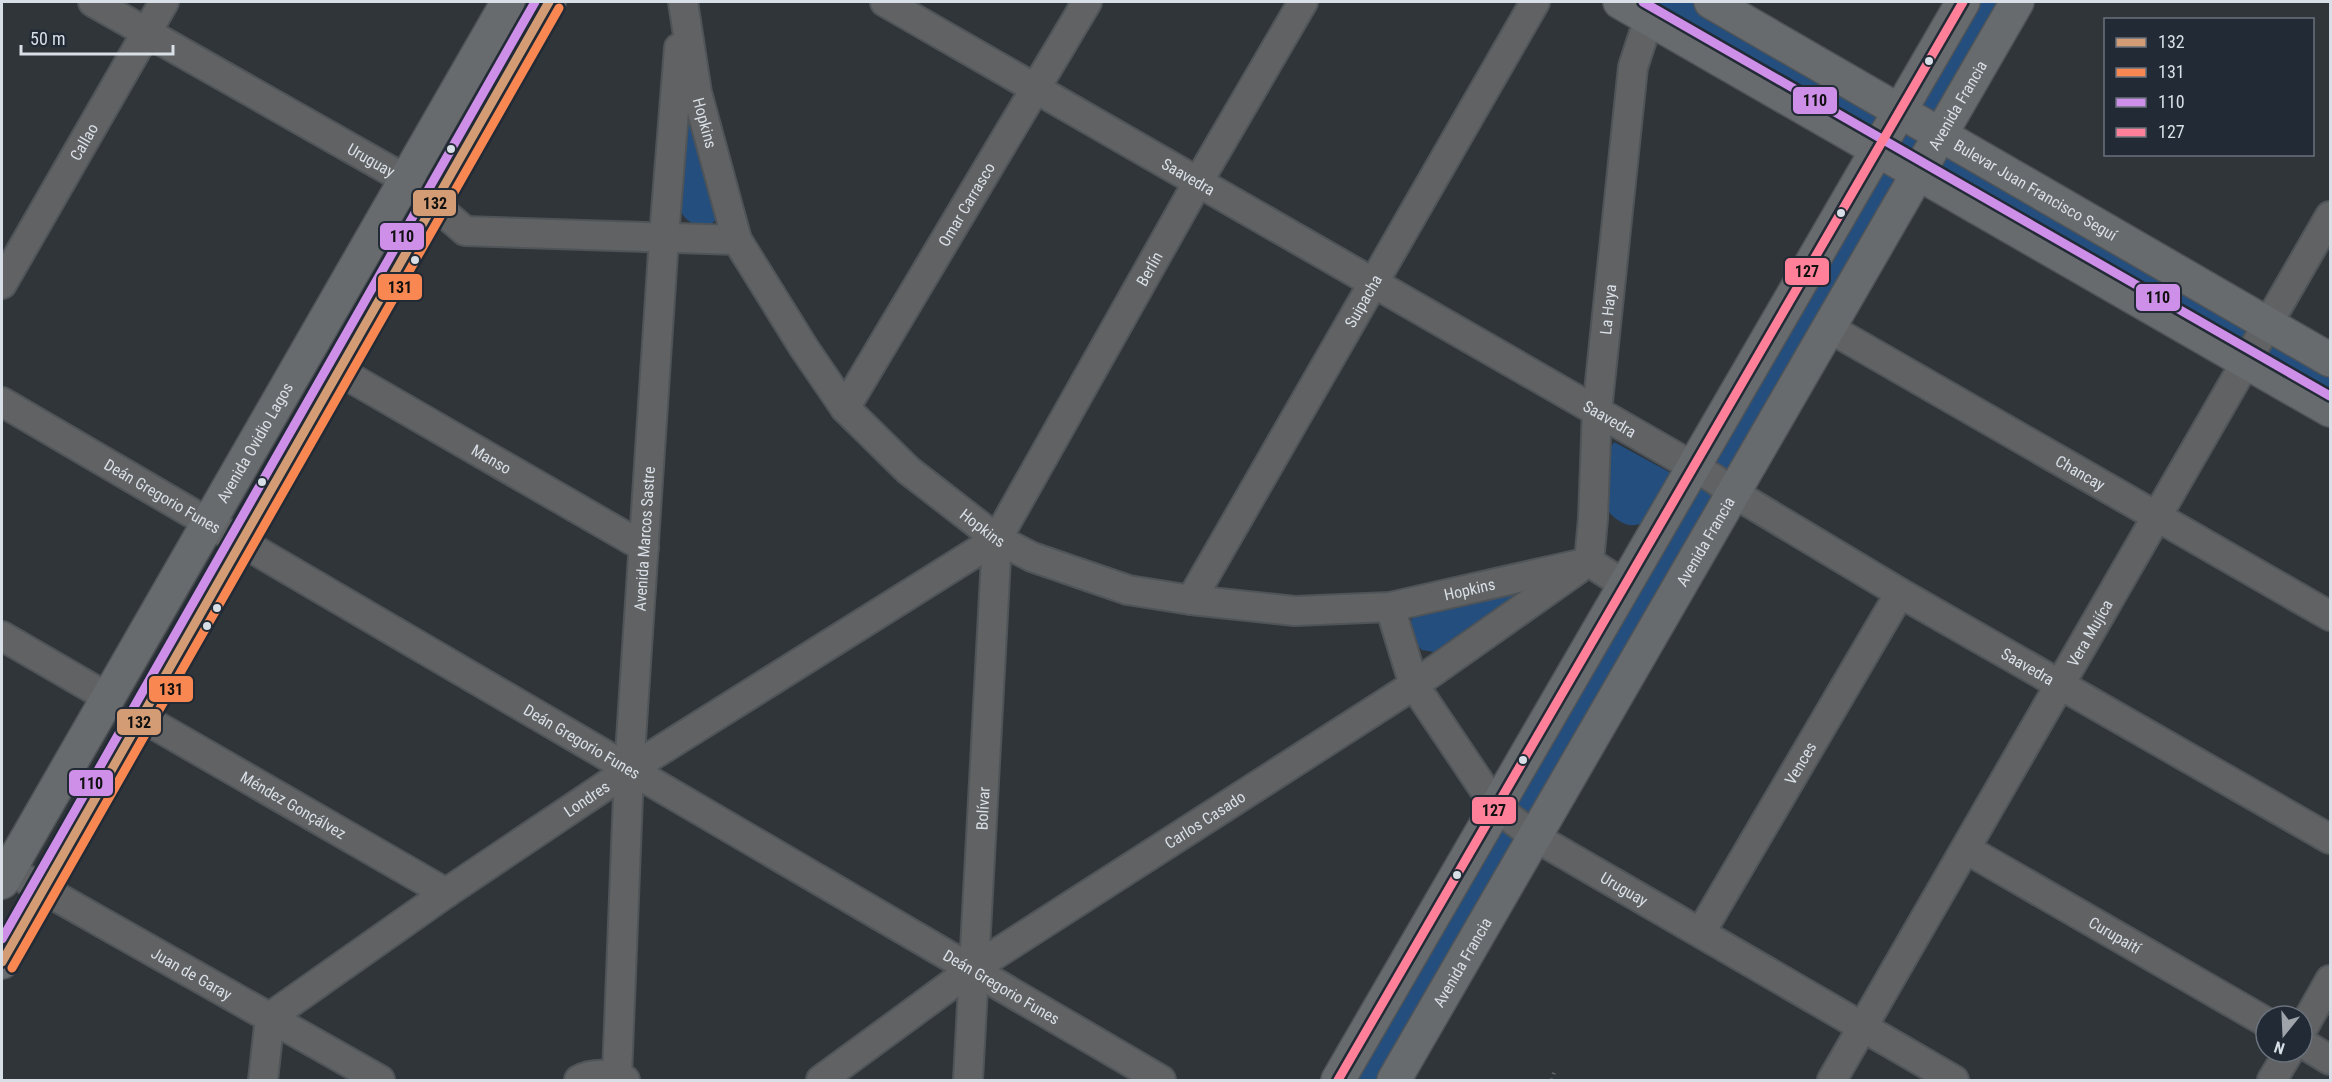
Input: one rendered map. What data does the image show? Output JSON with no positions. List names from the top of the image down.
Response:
{
  "streets": {
    "main road": ["Avenida Francia", "Bulevar Juan Francisco Seguí", "Avenida Ovidio Lagos"],
    "street": [
      "Hopkins",
      "Callao",
      "Uruguay",
      "Saavedra",
      "Omar Carrasco",
      "Berlín",
      "Suipacha",
      "La Haya",
      "Manso",
      "Chancay",
      "Deán Gregorio Funes",
      "Avenida Marcos Sastre",
      "Vera Mujíca",
      "Vences",
      "Londres",
      "Méndez Gonçálvez",
      "Bolívar",
      "Carlos Casado",
      "Curupaití",
      "Juan de Garay"
    ]
  },
  "crossings": [
    ["Avenida Francia", "Uruguay"],
    ["Avenida Francia", "Saavedra"],
    ["Avenida Francia", "Bulevar Juan Francisco Seguí"],
    ["Avenida Francia", "Chancay"],
    ["Hopkins", "Uruguay"],
    ["Hopkins", "Omar Carrasco"],
    ["Hopkins", "Berlín"],
    ["Hopkins", "Suipacha"],
    ["Hopkins", "La Haya"],
    ["Hopkins", "Avenida Marcos Sastre"],
    ["Hopkins", "Londres"],
    ["Hopkins", "Bolívar"],
    ["Hopkins", "Carlos Casado"],
    ["Callao", "Uruguay"],
    ["Uruguay", "Avenida Ovidio Lagos"],
    ["Uruguay", "Avenida Marcos Sastre"],
    ["Uruguay", "Vera Mujíca"],
    ["Uruguay", "Vences"],
    ["Uruguay", "Carlos Casado"],
    ["Saavedra", "Omar Carrasco"],
    ["Saavedra", "Berlín"],
    ["Saavedra", "Suipacha"],
    ["Saavedra", "La Haya"],
    ["Saavedra", "Vera Mujíca"],
    ["Saavedra", "Vences"],
    ["Bulevar Juan Francisco Seguí", "Vera Mujíca"],
    ["Berlín", "Londres"],
    ["Berlín", "Bolívar"],
    ["La Haya", "Carlos Casado"],
    ["Avenida Ovidio Lagos", "Deán Gregorio Funes"],
    ["Avenida Ovidio Lagos", "Juan de Garay"],
    ["Manso", "Avenida Marcos Sastre"],
    ["Chancay", "Vera Mujíca"],
    ["Deán Gregorio Funes", "Avenida Marcos Sastre"],
    ["Deán Gregorio Funes", "Londres"],
    ["Deán Gregorio Funes", "Bolívar"],
    ["Deán Gregorio Funes", "Carlos Casado"],
    ["Avenida Marcos Sastre", "Londres"],
    ["Vera Mujíca", "Curupaití"],
    ["Londres", "Méndez Gonçálvez"],
    ["Londres", "Bolívar"],
    ["Londres", "Juan de Garay"],
    ["Bolívar", "Carlos Casado"]
  ],
  "lines": [
    "transit line 132",
    "transit line 110",
    "transit line 127",
    "transit line 131"
  ],
  "legend": [
    "132",
    "131",
    "110",
    "127"
  ],
  "scale_bar": "50 m",
  "north": "bottom"
}
